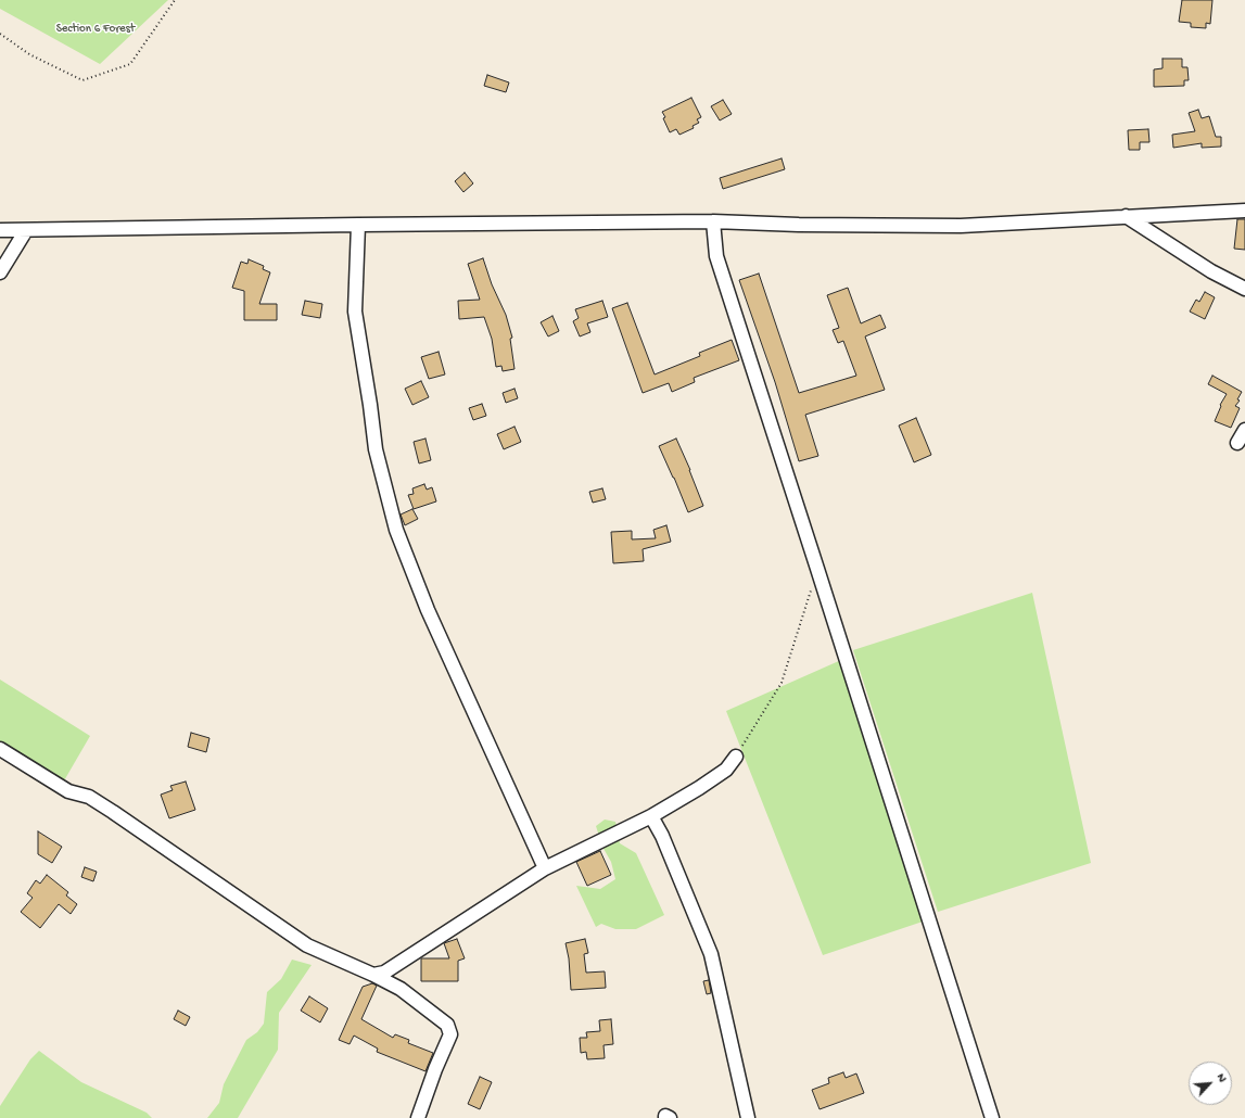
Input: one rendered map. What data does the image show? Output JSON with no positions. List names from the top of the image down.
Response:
{
  "parks": ["Section 6 Forest"],
  "north": "top right"
}
